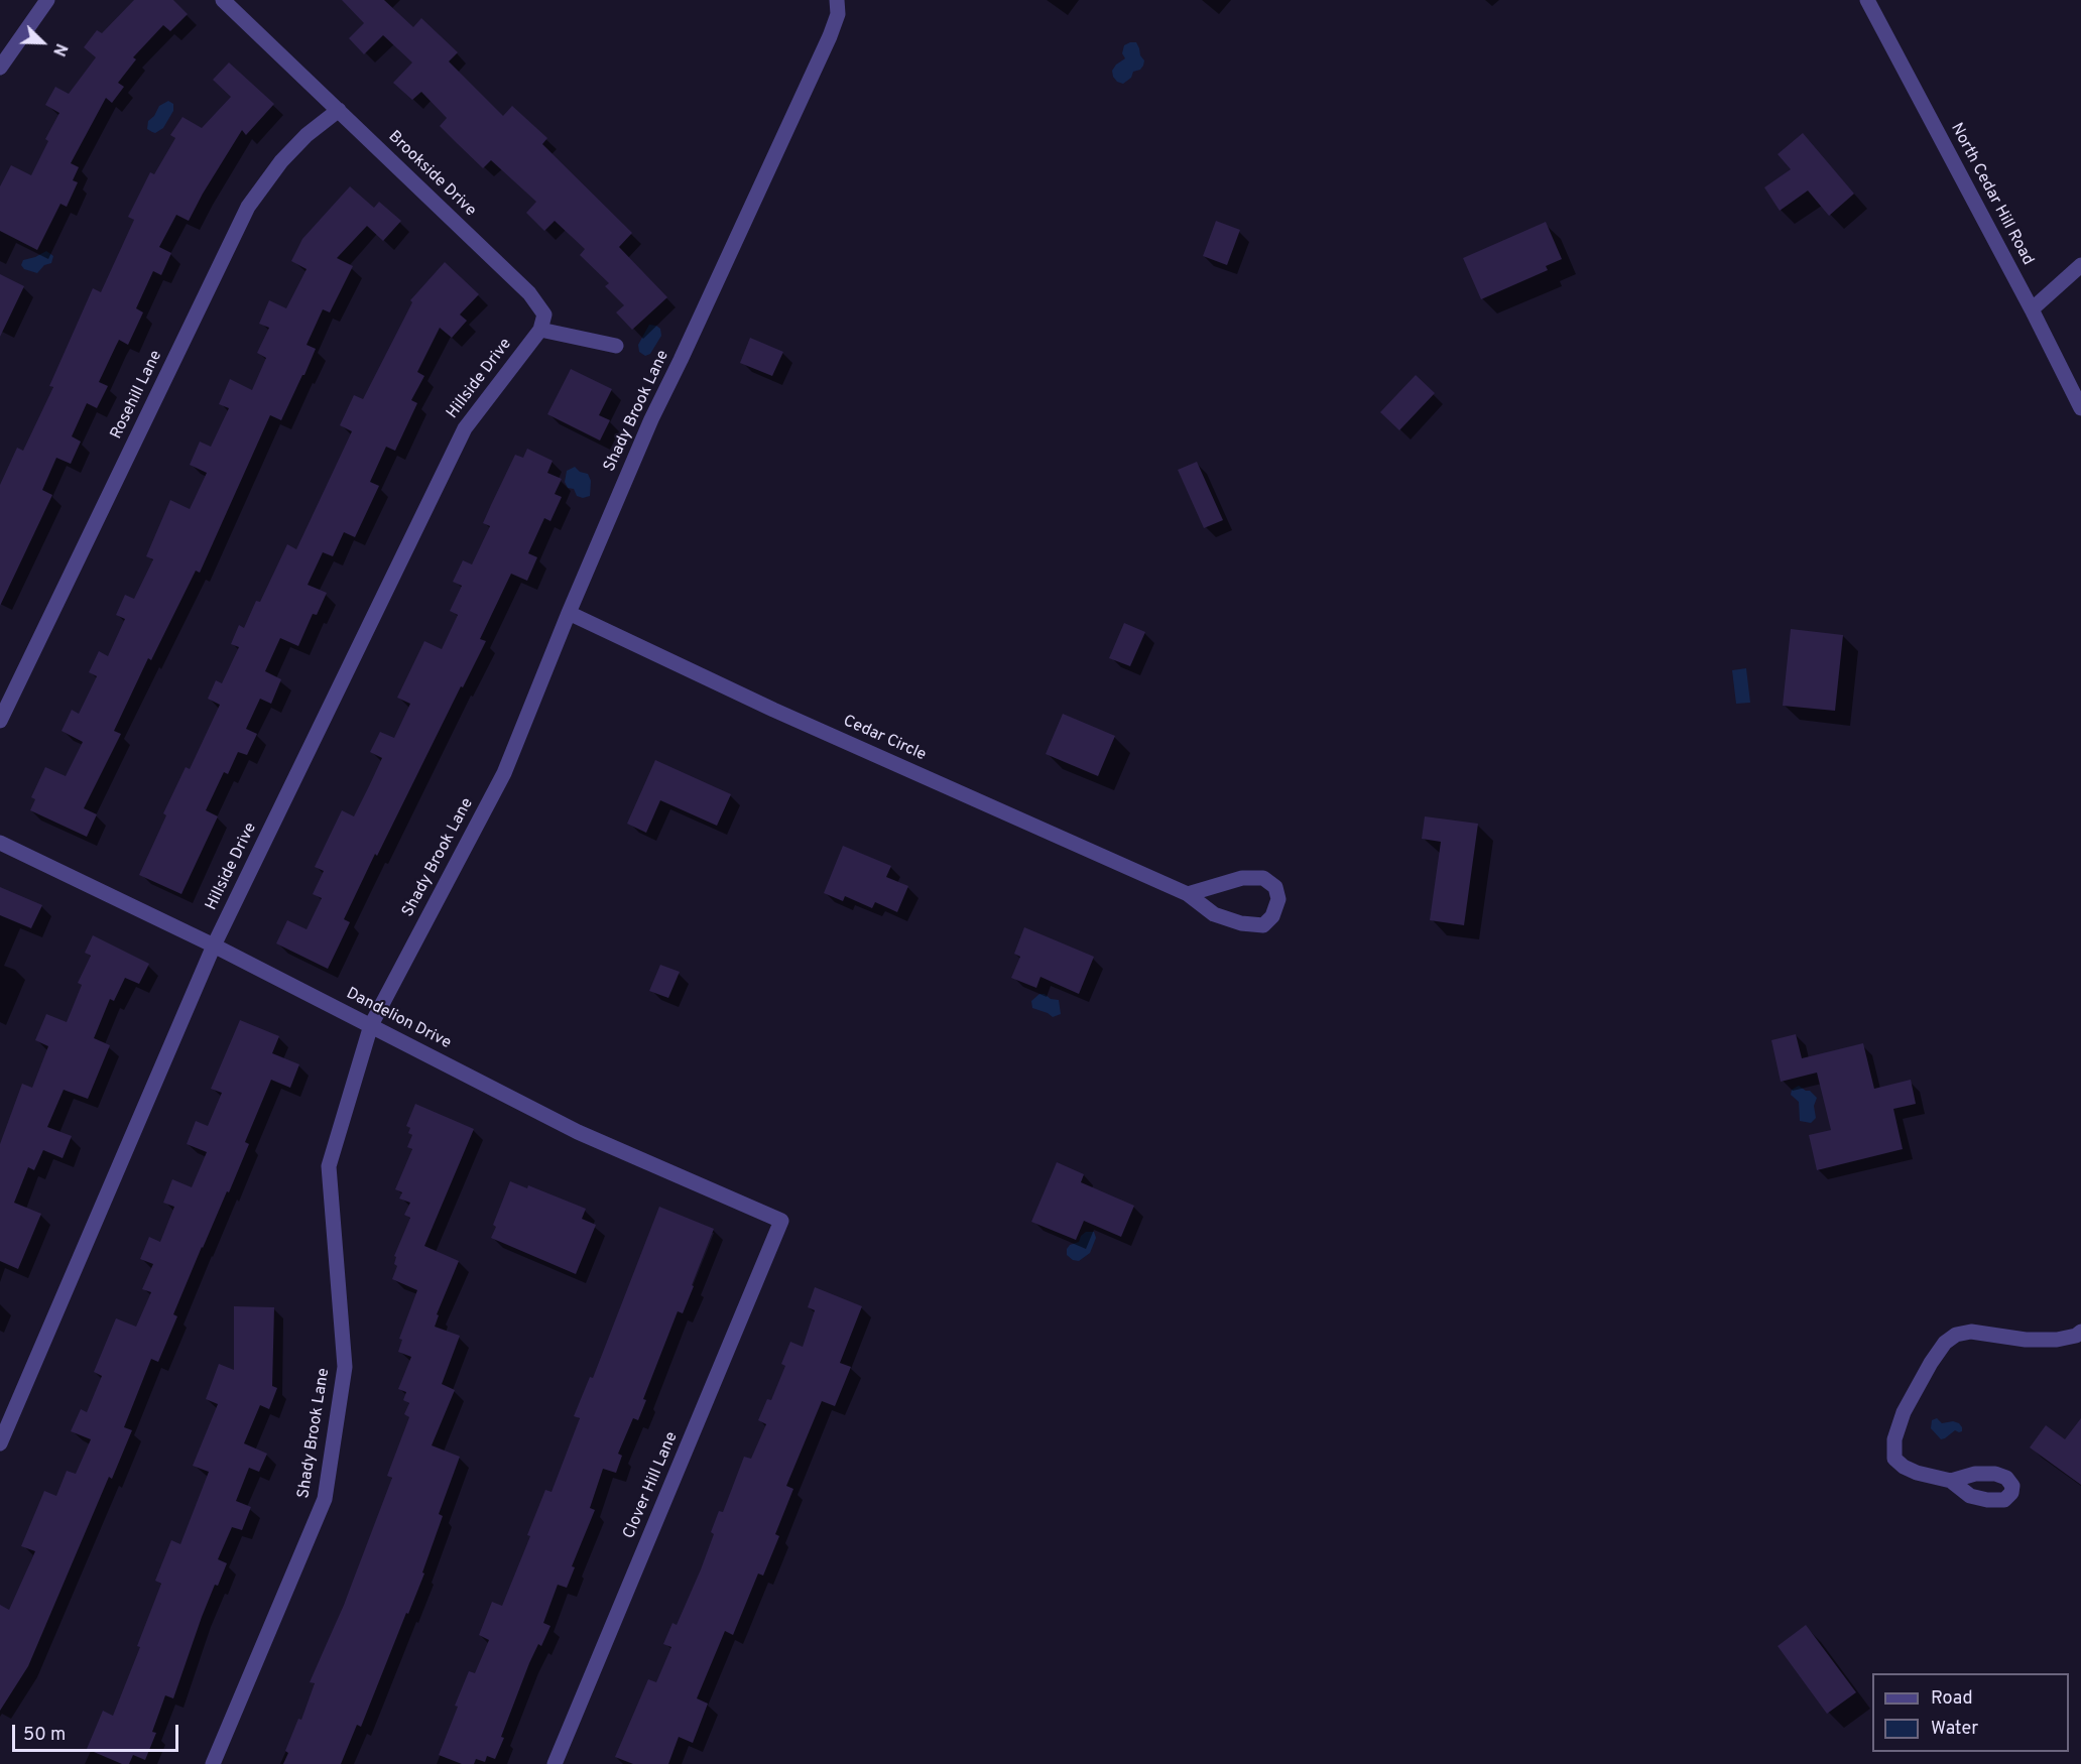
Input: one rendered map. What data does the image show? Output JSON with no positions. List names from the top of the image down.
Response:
{
  "streets": {
    "street": [
      "Brookside Drive",
      "North Cedar Hill Road",
      "Hillside Drive",
      "Rosehill Lane",
      "Shady Brook Lane",
      "Cedar Circle",
      "Dandelion Drive",
      "Clover Hill Lane"
    ]
  },
  "crossings": [
    ["Brookside Drive", "Hillside Drive"],
    ["Brookside Drive", "Rosehill Lane"],
    ["Hillside Drive", "Dandelion Drive"],
    ["Shady Brook Lane", "Cedar Circle"],
    ["Shady Brook Lane", "Dandelion Drive"],
    ["Dandelion Drive", "Clover Hill Lane"]
  ],
  "legend": ["Road", "Water"],
  "scale_bar": "50 m",
  "north": "bottom right"
}
